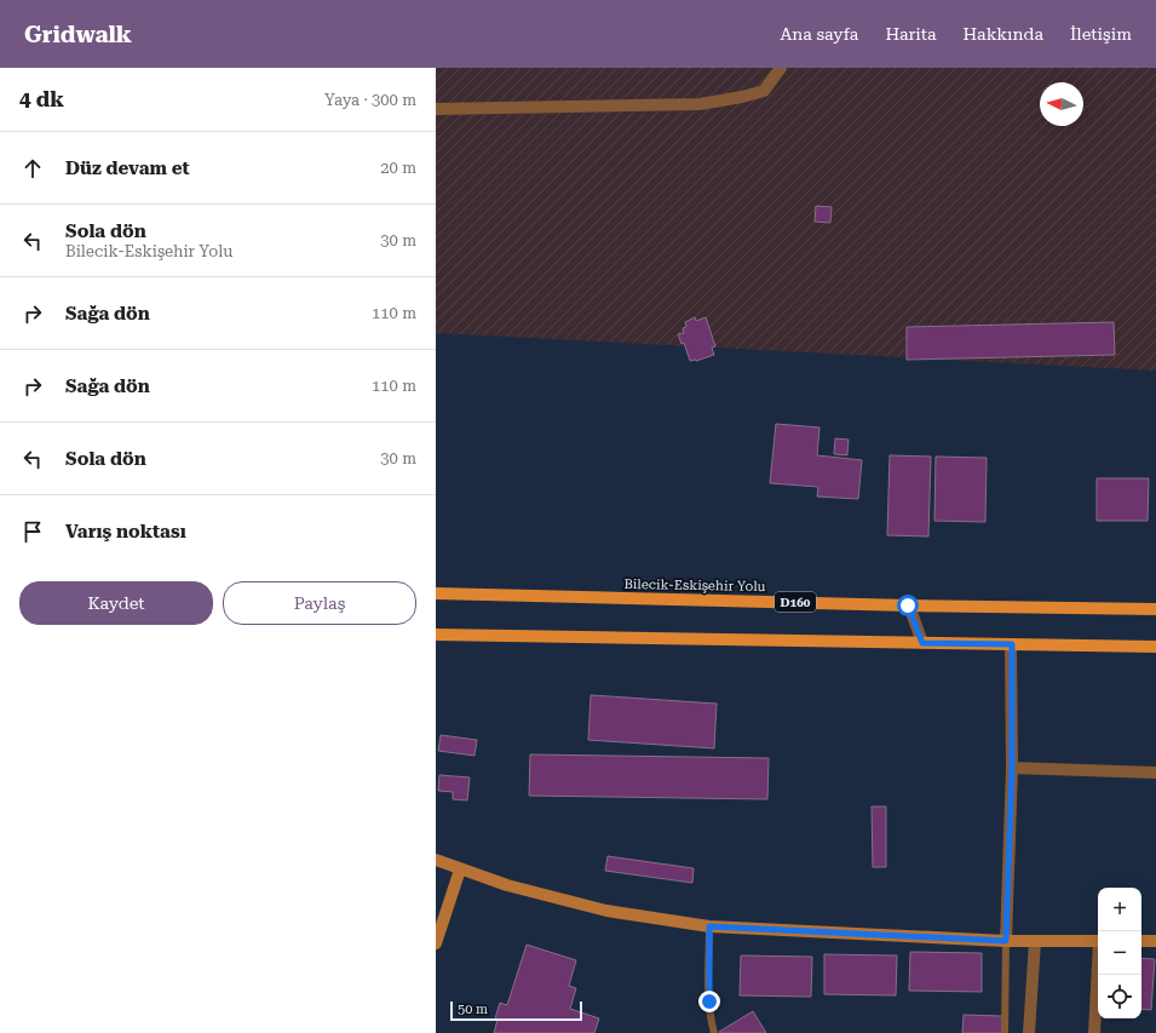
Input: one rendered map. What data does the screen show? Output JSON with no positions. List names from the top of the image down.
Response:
{
  "streets": {
    "main road": ["Bilecik-Eskişehir Yolu", "D160"]
  },
  "scale_bar": "50 m",
  "north": "left",
  "page": {
    "header": "Gridwalk",
    "nav": [
      "Ana sayfa",
      "Harita",
      "Hakkında",
      "İletişim"
    ],
    "heading": ["4 dk", "Yaya · 300 m"],
    "list": [
      ["Düz devam et", "20 m"],
      ["Sola dön", "Bilecik-Eskişehir Yolu", "30 m"],
      ["Sağa dön", "110 m"],
      ["Sağa dön", "110 m"],
      ["Sola dön", "30 m"],
      "Varış noktası"
    ],
    "buttons": ["Kaydet", "Paylaş"],
    "map_buttons": ["+", "−"],
    "scale": "50 m"
  }
}
